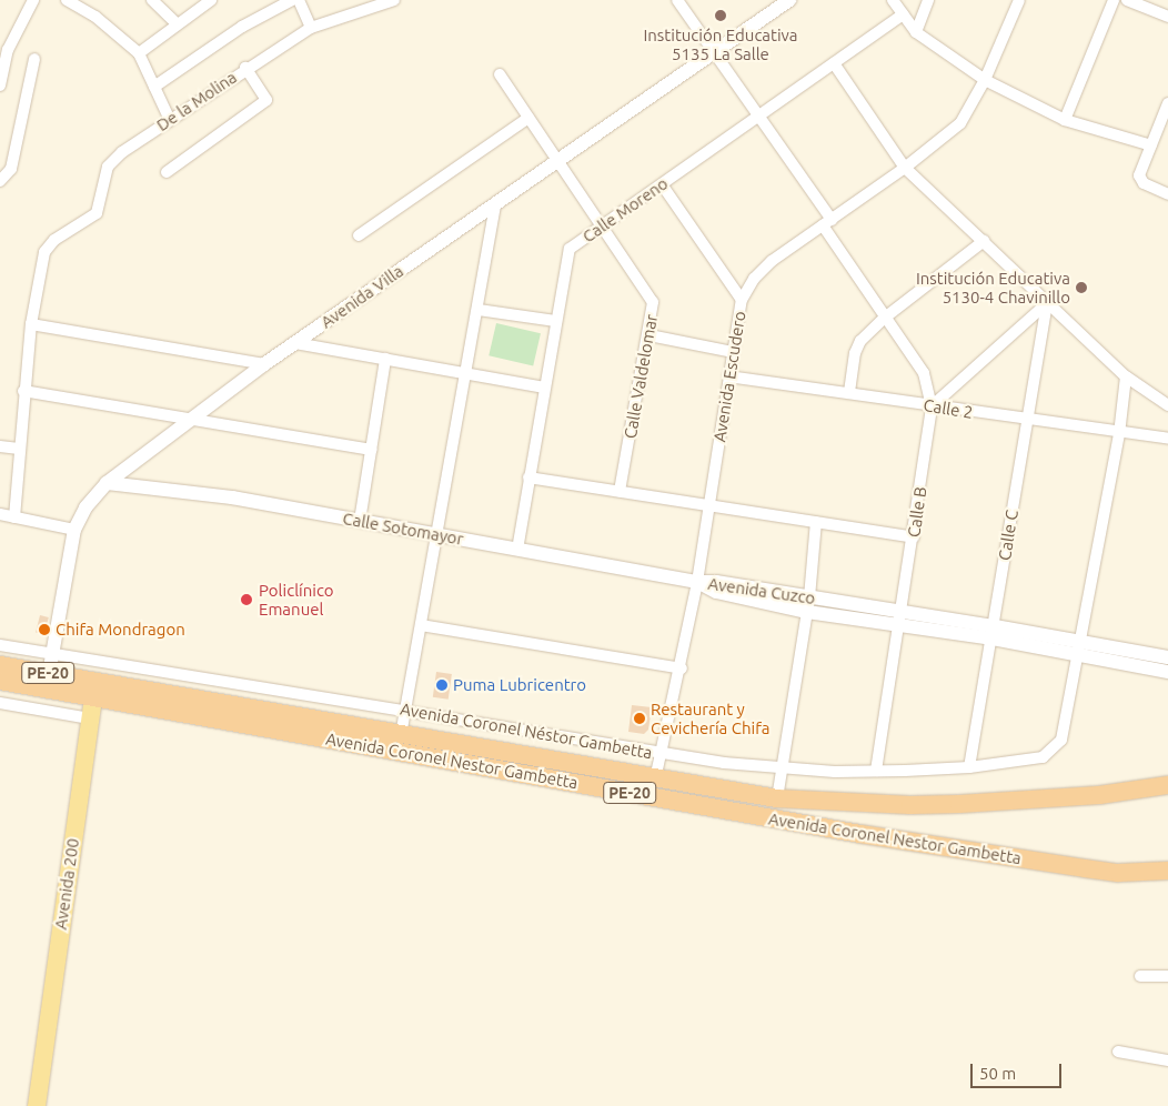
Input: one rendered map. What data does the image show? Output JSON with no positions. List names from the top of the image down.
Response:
{
  "streets": {
    "highway": ["PE-20", "Avenida Coronel Nestor Gambetta"],
    "main road": ["Avenida 200"],
    "street": [
      "De la Molina",
      "Calle Moreno",
      "Avenida Villa",
      "Calle Valdelomar",
      "Avenida Escudero",
      "Calle 2",
      "Calle B",
      "Calle Sotomayor",
      "Calle C",
      "Avenida Cuzco",
      "Avenida Coronel Néstor Gambetta"
    ]
  },
  "crossings": [
    ["Calle Moreno", "Calle Valdelomar"],
    ["Calle Moreno", "Calle Sotomayor"],
    ["Avenida Villa", "Calle Valdelomar"],
    ["Avenida Villa", "Calle Sotomayor"],
    ["Avenida Villa", "Avenida Coronel Néstor Gambetta"],
    ["Avenida Villa", "Avenida Coronel Nestor Gambetta"],
    ["Avenida Escudero", "Calle 2"],
    ["Avenida Escudero", "Calle Sotomayor"],
    ["Avenida Escudero", "Avenida Cuzco"],
    ["Avenida Escudero", "Avenida Coronel Néstor Gambetta"],
    ["Avenida Escudero", "Avenida Coronel Nestor Gambetta"],
    ["Calle 2", "Calle B"],
    ["Calle 2", "Calle C"],
    ["Calle B", "Avenida Cuzco"],
    ["Calle B", "Avenida Coronel Néstor Gambetta"],
    ["Calle Sotomayor", "Avenida Cuzco"],
    ["Calle C", "Avenida Cuzco"],
    ["Calle C", "Avenida Coronel Néstor Gambetta"],
    ["Avenida Cuzco", "Avenida Coronel Néstor Gambetta"],
    ["Avenida Coronel Néstor Gambetta", "Avenida 200"],
    ["Avenida Coronel Nestor Gambetta", "Avenida 200"]
  ],
  "places": [
    "Institución Educativa 5135 La Salle",
    "Institución Educativa 5130-4 Chavinillo",
    "Policlínico Emanuel",
    "Chifa Mondragon",
    "Puma Lubricentro",
    "Restaurant y Cevichería Chifa"
  ],
  "scale_bar": "50 m"
}
